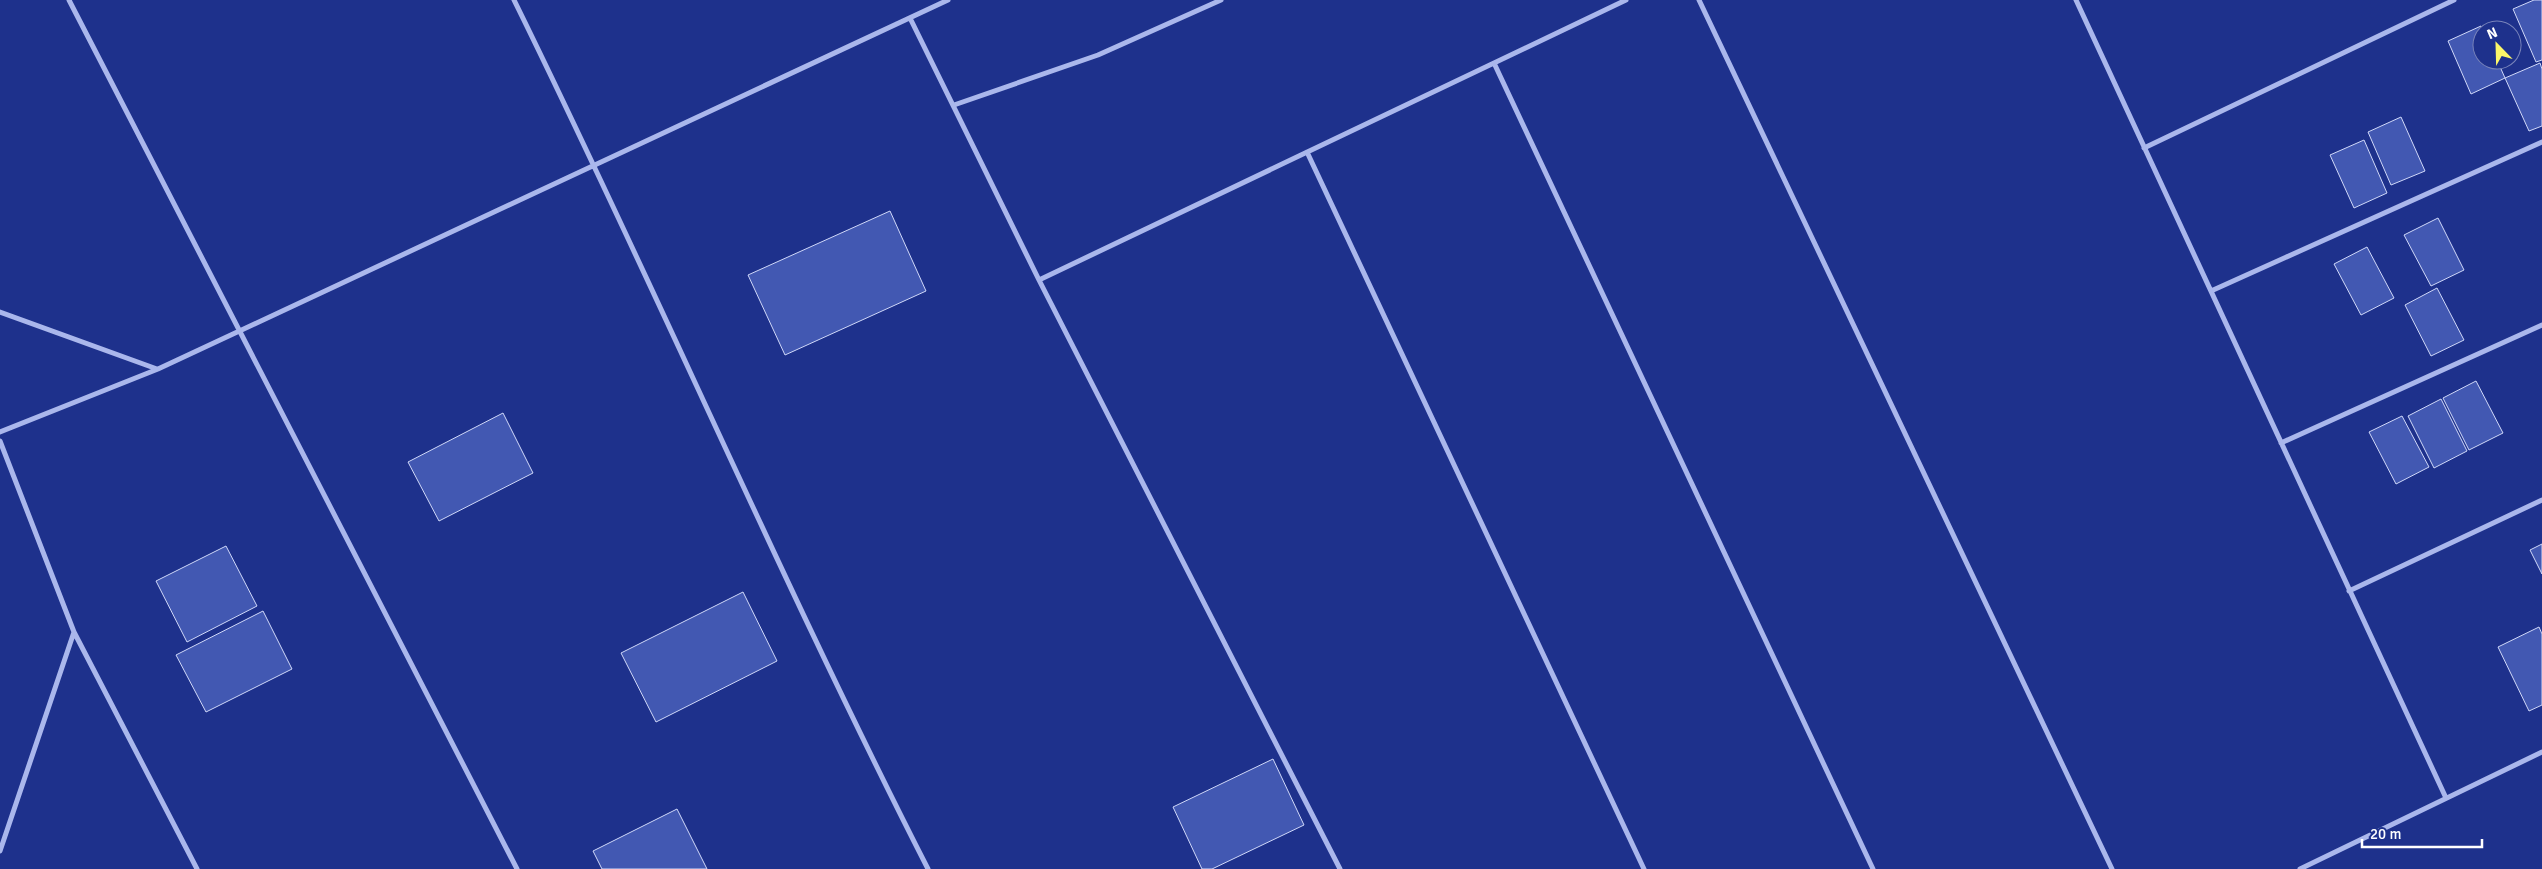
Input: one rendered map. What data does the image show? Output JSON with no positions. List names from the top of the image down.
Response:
{
  "scale_bar": "20 m",
  "north": "top left"
}
